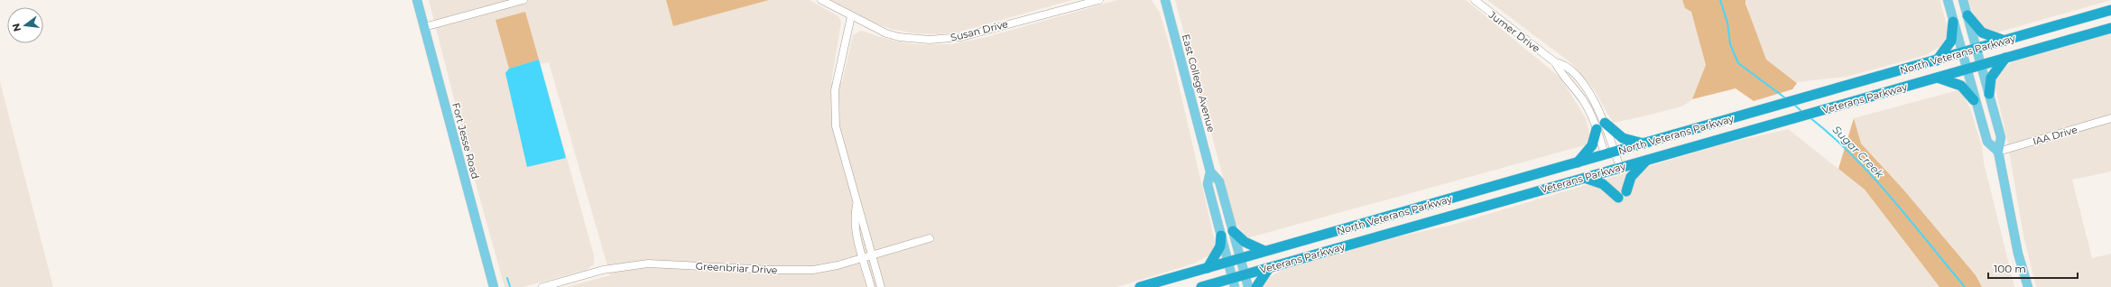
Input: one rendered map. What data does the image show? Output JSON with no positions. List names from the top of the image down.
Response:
{
  "streets": {
    "highway": ["North Veterans Parkway", "Veterans Parkway"],
    "main road": ["East College Avenue", "Fort Jesse Road"],
    "street": [
      "Susan Drive",
      "Jumer Drive",
      "IAA Drive",
      "Greenbriar Drive"
    ]
  },
  "crossings": [
    ["Jumer Drive", "North Veterans Parkway"],
    ["Jumer Drive", "Veterans Parkway"],
    ["North Veterans Parkway", "East College Avenue"],
    ["North Veterans Parkway", "Veterans Parkway"],
    ["East College Avenue", "Veterans Parkway"]
  ],
  "water": ["Sugar Creek"],
  "scale_bar": "100 m",
  "north": "left"
}
